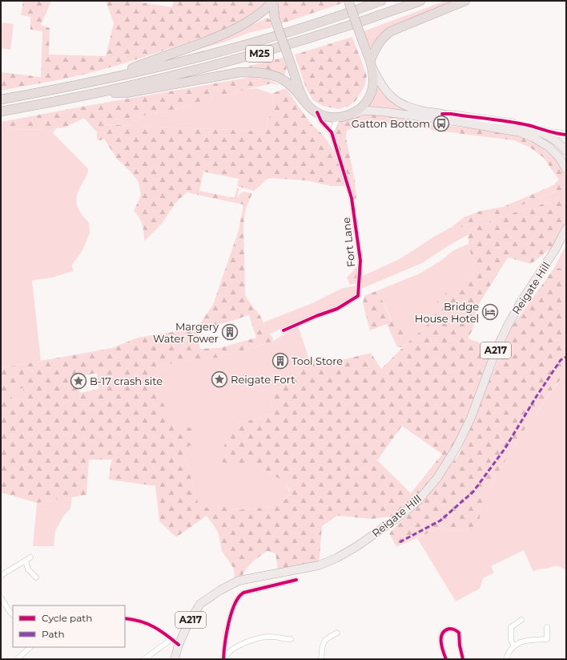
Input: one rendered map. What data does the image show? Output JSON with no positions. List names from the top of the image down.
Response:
{
  "streets": {
    "highway": ["M25"],
    "main road": ["Reigate Hill", "A217"],
    "street": ["Fort Lane"]
  },
  "places": {
    "bus stop": ["Gatton Bottom"],
    "hotel": ["Bridge House Hotel"],
    "building": ["Margery Water Tower", "Tool Store"],
    "place": ["Reigate Fort", "B-17 crash site"]
  },
  "legend": ["Cycle path", "Path"]
}
